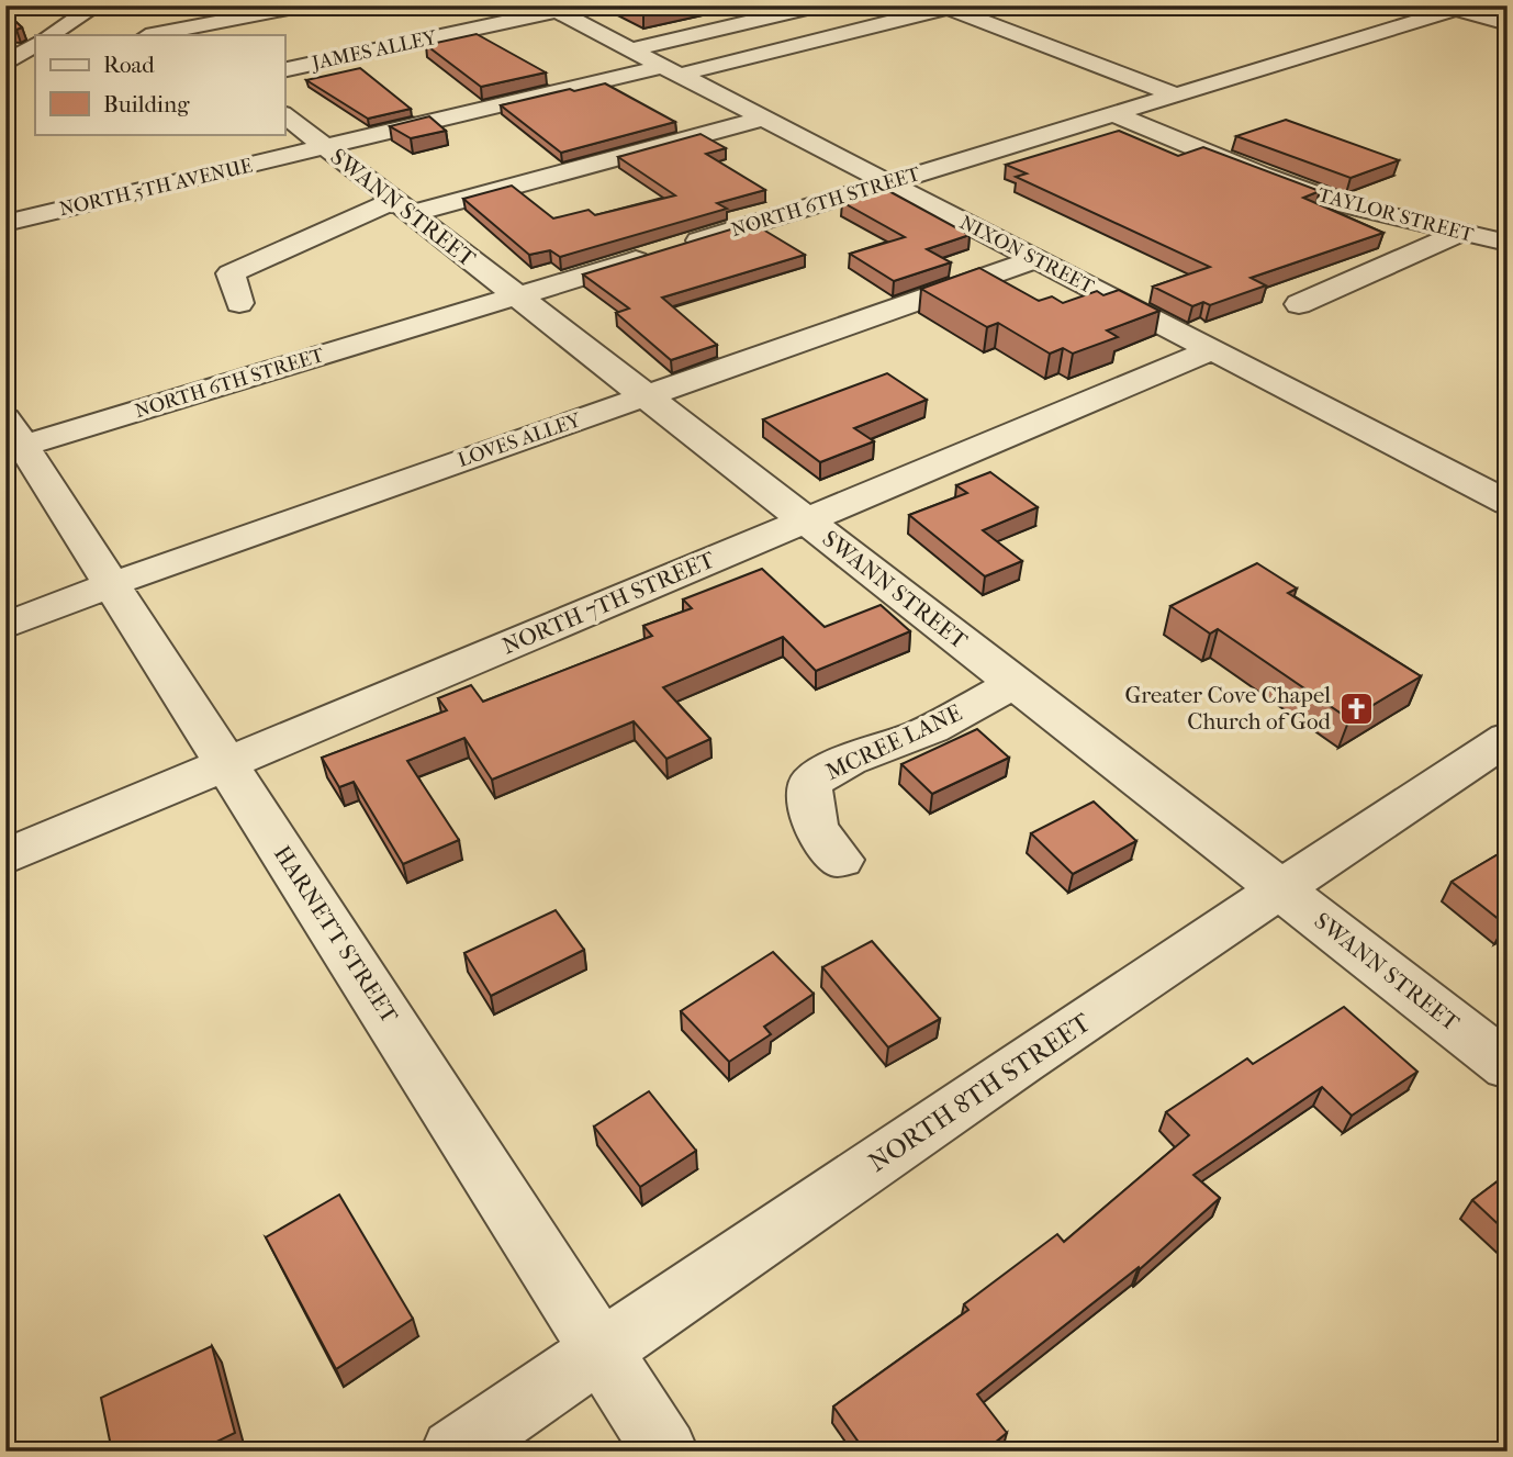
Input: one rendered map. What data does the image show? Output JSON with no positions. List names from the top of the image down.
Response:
{
  "streets": {
    "street": [
      "JAMES ALLEY",
      "NORTH 5TH AVENUE",
      "NORTH 6TH STREET",
      "SWANN STREET",
      "TAYLOR STREET",
      "NIXON STREET",
      "LOVES ALLEY",
      "NORTH 7TH STREET",
      "MCREE LANE",
      "HARNETT STREET",
      "NORTH 8TH STREET"
    ]
  },
  "crossings": [
    ["JAMES ALLEY", "NIXON STREET"],
    ["NORTH 5TH AVENUE", "SWANN STREET"],
    ["NORTH 5TH AVENUE", "NIXON STREET"],
    ["NORTH 6TH STREET", "SWANN STREET"],
    ["NORTH 6TH STREET", "TAYLOR STREET"],
    ["NORTH 6TH STREET", "NIXON STREET"],
    ["NORTH 6TH STREET", "HARNETT STREET"],
    ["SWANN STREET", "LOVES ALLEY"],
    ["SWANN STREET", "NORTH 7TH STREET"],
    ["SWANN STREET", "MCREE LANE"],
    ["SWANN STREET", "NORTH 8TH STREET"],
    ["NIXON STREET", "LOVES ALLEY"],
    ["NIXON STREET", "NORTH 7TH STREET"],
    ["LOVES ALLEY", "HARNETT STREET"],
    ["NORTH 7TH STREET", "HARNETT STREET"],
    ["HARNETT STREET", "NORTH 8TH STREET"]
  ],
  "places": {
    "church": ["Greater Cove Chapel Church of God"]
  },
  "legend": ["Road", "Building"]
}
